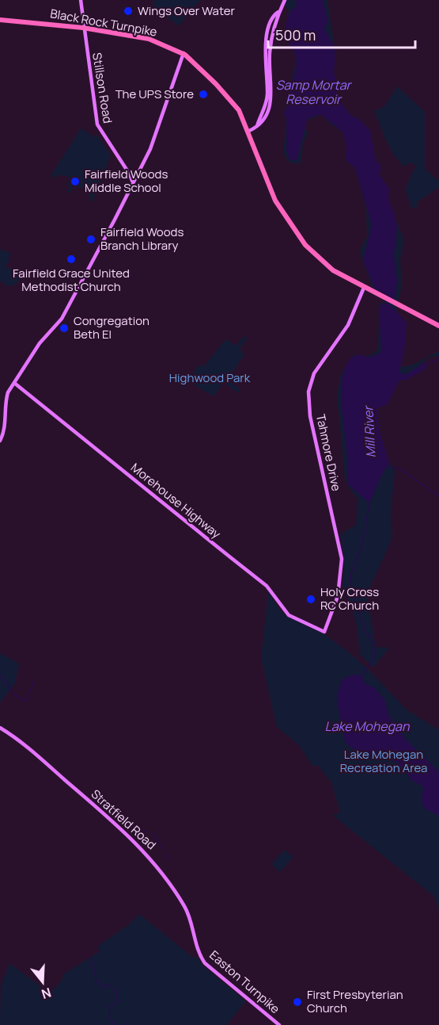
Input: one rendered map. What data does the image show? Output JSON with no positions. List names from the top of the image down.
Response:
{
  "streets": {
    "main road": [
      "Black Rock Turnpike",
      "Stillson Road",
      "Tahmore Drive",
      "Morehouse Highway",
      "Stratfield Road",
      "Easton Turnpike"
    ]
  },
  "crossings": [
    ["Black Rock Turnpike", "Stillson Road"],
    ["Black Rock Turnpike", "Tahmore Drive"],
    ["Tahmore Drive", "Morehouse Highway"],
    ["Stratfield Road", "Easton Turnpike"]
  ],
  "water": ["Samp Mortar Reservoir", "Mill River", "Lake Mohegan"],
  "parks": ["Highwood Park", "Lake Mohegan Recreation Area"],
  "places": [
    "Wings Over Water",
    "The UPS Store",
    "Fairfield Woods Middle School",
    "Fairfield Woods Branch Library",
    "Fairfield Grace United Methodist Church",
    "Congregation Beth El",
    "Holy Cross RC Church",
    "First Presbyterian Church"
  ],
  "scale_bar": "500 m",
  "north": "bottom"
}
